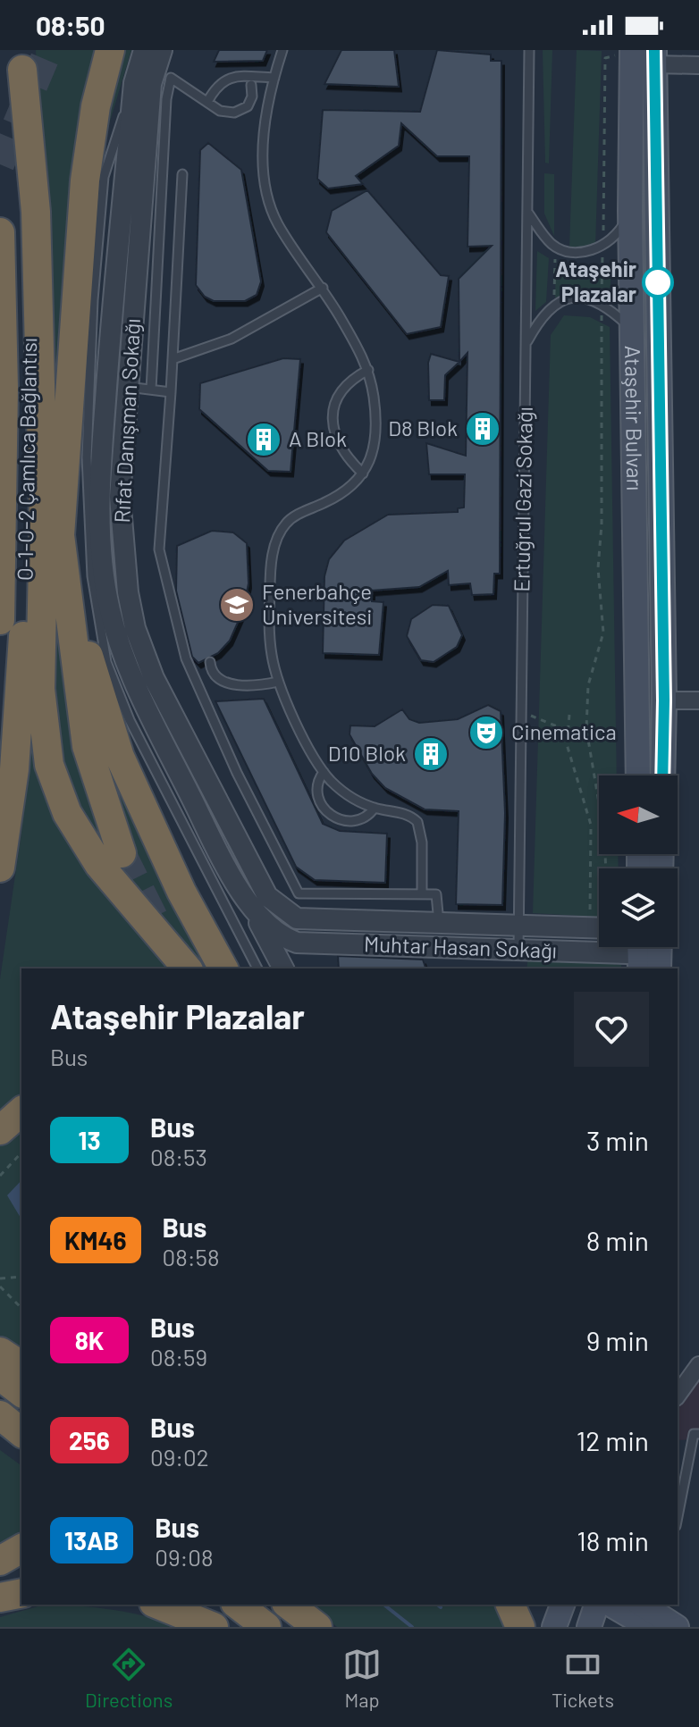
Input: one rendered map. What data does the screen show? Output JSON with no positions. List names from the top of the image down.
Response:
{
  "streets": {
    "highway": ["O-1-O-2 Çamlıca Bağlantısı"],
    "main road": ["Ataşehir Bulvarı"],
    "street": ["Rıfat Danışman Sokağı", "Muhtar Hasan Sokağı"],
    "lane": ["Ertuğrul Gazi Sokağı"]
  },
  "crossings": [
    ["Rıfat Danışman Sokağı", "Muhtar Hasan Sokağı"],
    ["Ertuğrul Gazi Sokağı", "Muhtar Hasan Sokağı"]
  ],
  "places": {
    "other": ["Ataşehir Plazalar"],
    "building": ["D8 Blok", "A Blok", "D10 Blok"],
    "school or university": ["Fenerbahçe Üniversitesi"],
    "theatre": ["Cinematica"]
  },
  "lines": ["bus line 13"],
  "north": "left",
  "page": {
    "status": "08:50",
    "heading": ["Ataşehir Plazalar", "Bus"],
    "list": [
      {
        "mark": "13",
        "name": "Bus",
        "note": "08:53",
        "value": "3 min"
      },
      {
        "mark": "KM46",
        "name": "Bus",
        "note": "08:58",
        "value": "8 min"
      },
      {
        "mark": "8K",
        "name": "Bus",
        "note": "08:59",
        "value": "9 min"
      },
      {
        "mark": "256",
        "name": "Bus",
        "note": "09:02",
        "value": "12 min"
      },
      {
        "mark": "13AB",
        "name": "Bus",
        "note": "09:08",
        "value": "18 min"
      }
    ],
    "tabs": ["Directions", "Map", "Tickets"]
  }
}
